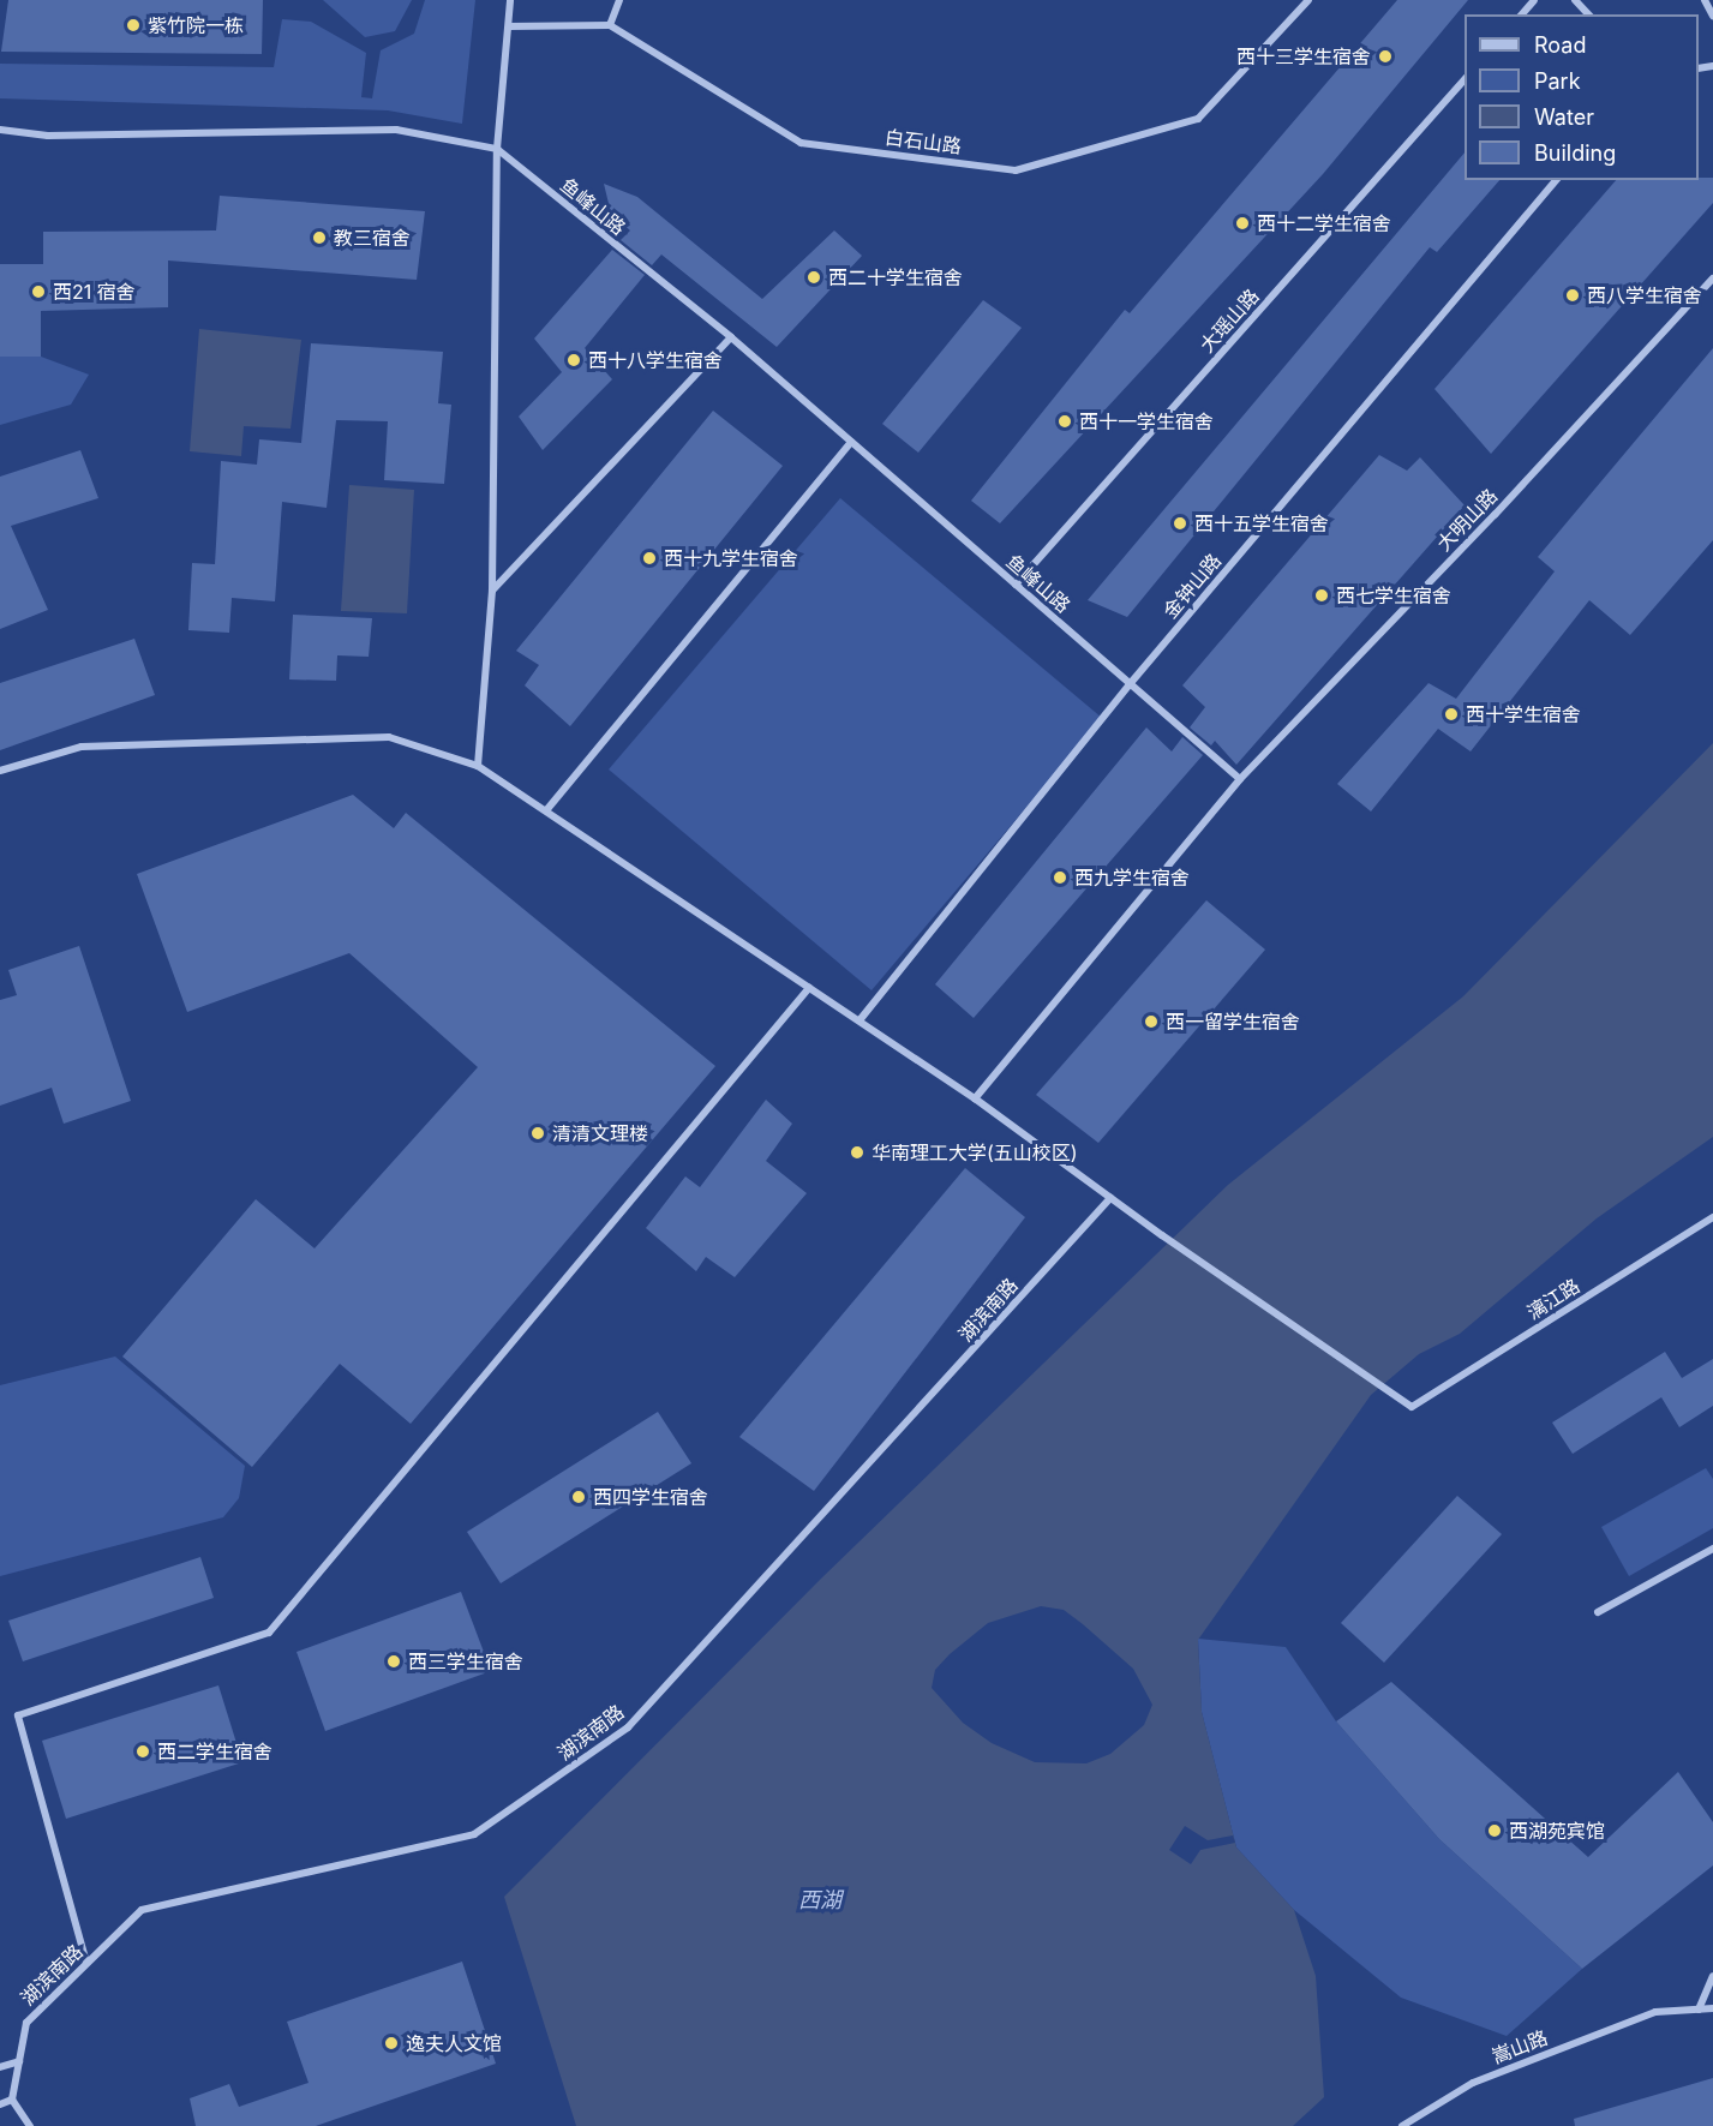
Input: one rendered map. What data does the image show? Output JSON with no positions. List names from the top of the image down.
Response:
{
  "streets": {
    "street": [
      "白石山路",
      "鱼峰山路",
      "大瑶山路",
      "大明山路",
      "金钟山路",
      "漓江路",
      "湖滨南路",
      "嵩山路"
    ]
  },
  "crossings": [
    ["鱼峰山路", "大瑶山路"],
    ["鱼峰山路", "大明山路"],
    ["鱼峰山路", "金钟山路"],
    ["漓江路", "湖滨南路"]
  ],
  "water": ["西湖"],
  "places": [
    "紫竹院一栋",
    "西十三学生宿舍",
    "西十二学生宿舍",
    "教三宿舍",
    "西二十学生宿舍",
    "西21 宿舍",
    "西八学生宿舍",
    "西十八学生宿舍",
    "西十一学生宿舍",
    "西十五学生宿舍",
    "西十九学生宿舍",
    "西七学生宿舍",
    "西十学生宿舍",
    "西九学生宿舍",
    "西一留学生宿舍",
    "清清文理楼",
    "华南理工大学(五山校区)",
    "西四学生宿舍",
    "西三学生宿舍",
    "西二学生宿舍",
    "西湖苑宾馆",
    "逸夫人文馆"
  ],
  "legend": [
    "Road",
    "Park",
    "Water",
    "Building"
  ]
}
